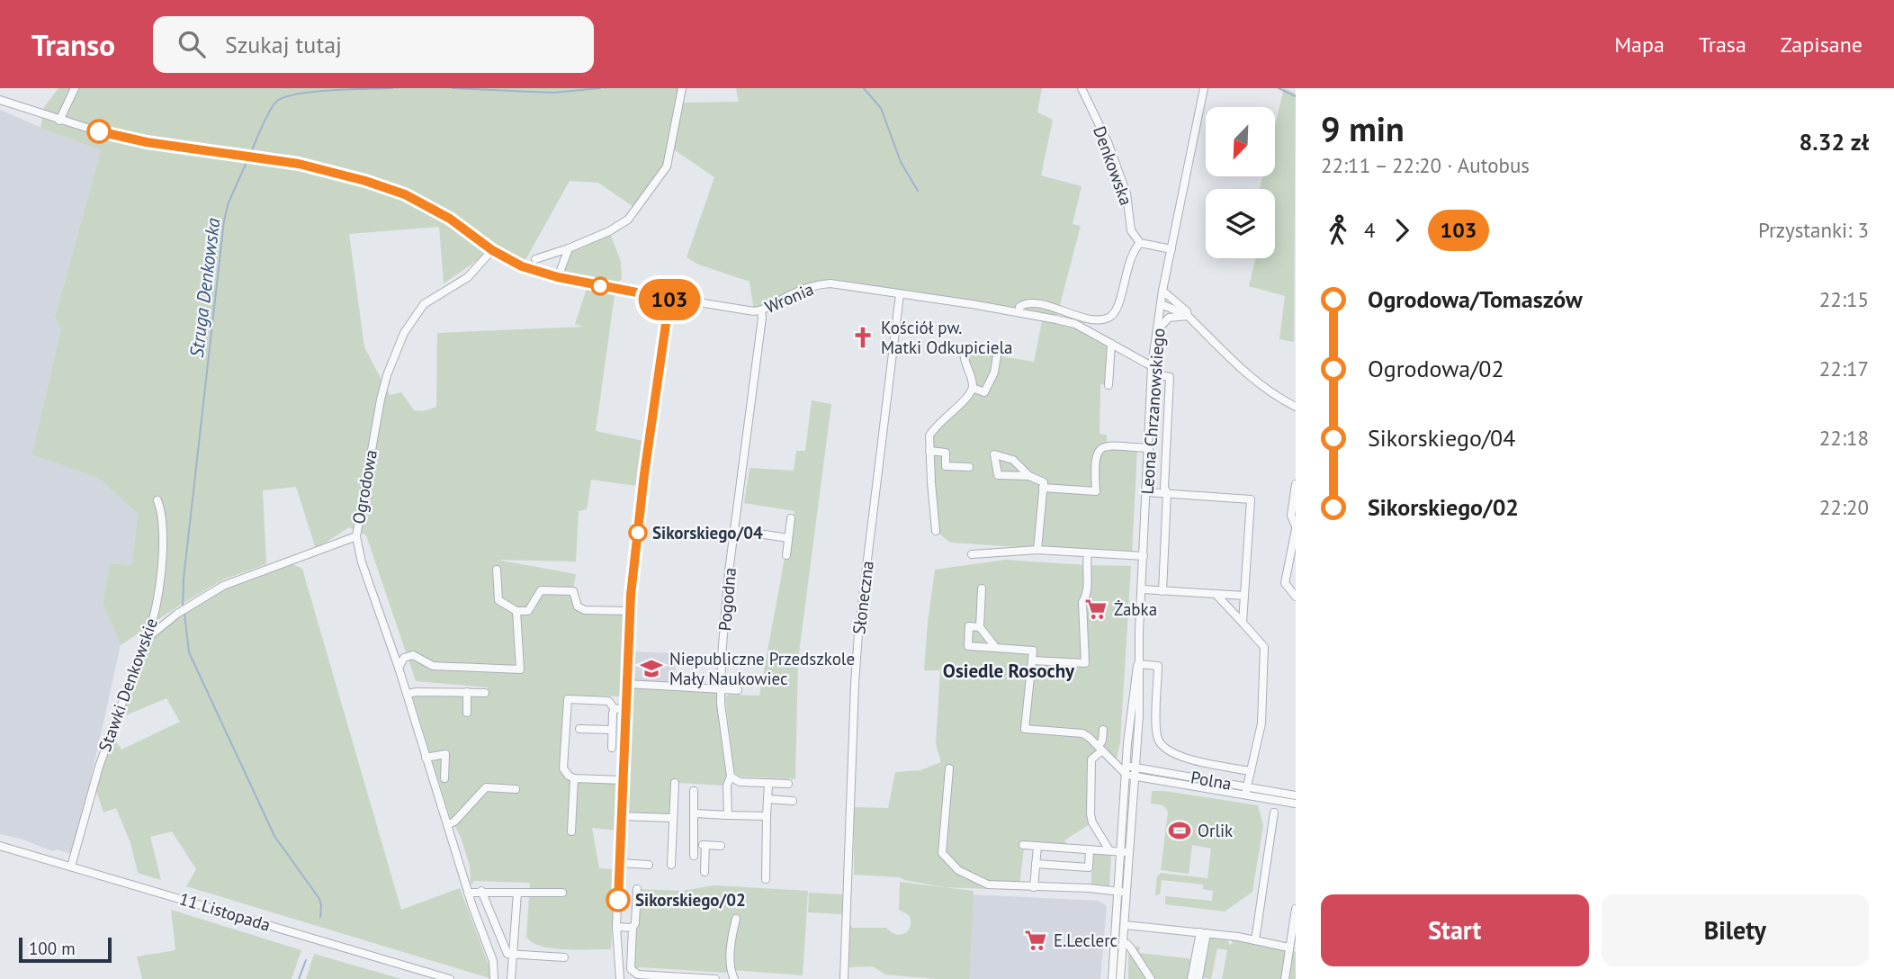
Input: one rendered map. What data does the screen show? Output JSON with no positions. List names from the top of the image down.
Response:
{
  "streets": {
    "street": [
      "Denkowska",
      "Wronia",
      "Leona Chrzanowskiego",
      "Ogrodowa",
      "Słoneczna",
      "Pogodna",
      "Stawki Denkowskie",
      "Polna",
      "11 Listopada"
    ]
  },
  "crossings": [
    ["Wronia", "Słoneczna"],
    ["Wronia", "Pogodna"],
    ["Leona Chrzanowskiego", "Polna"],
    ["Ogrodowa", "Stawki Denkowskie"],
    ["Stawki Denkowskie", "11 Listopada"]
  ],
  "districts": ["Osiedle Rosochy"],
  "water": ["Struga Denkowska"],
  "places": {
    "church": ["Kościół pw. Matki Odkupiciela"],
    "other": ["Sikorskiego/04", "Sikorskiego/02"],
    "supermarket": ["Żabka", "E.Leclerc"],
    "school or university": ["Niepubliczne Przedszkole Mały Naukowiec"],
    "sports": ["Orlik"]
  },
  "lines": ["bus line 103"],
  "scale_bar": "100 m",
  "north": "bottom left",
  "page": {
    "header": "Transo",
    "search": "Szukaj tutaj",
    "nav": ["Mapa", "Trasa", "Zapisane"],
    "on_map": "103",
    "heading": ["9 min", "22:11 – 22:20 · Autobus", "8.32 zł"],
    "legs": ["4", "103", "Przystanki: 3"],
    "list": [
      {
        "name": "Ogrodowa/Tomaszów",
        "value": "22:15"
      },
      {
        "name": "Ogrodowa/02",
        "value": "22:17"
      },
      {
        "name": "Sikorskiego/04",
        "value": "22:18"
      },
      {
        "name": "Sikorskiego/02",
        "value": "22:20"
      }
    ],
    "buttons": ["Start", "Bilety"],
    "scale": "100 m"
  }
}
